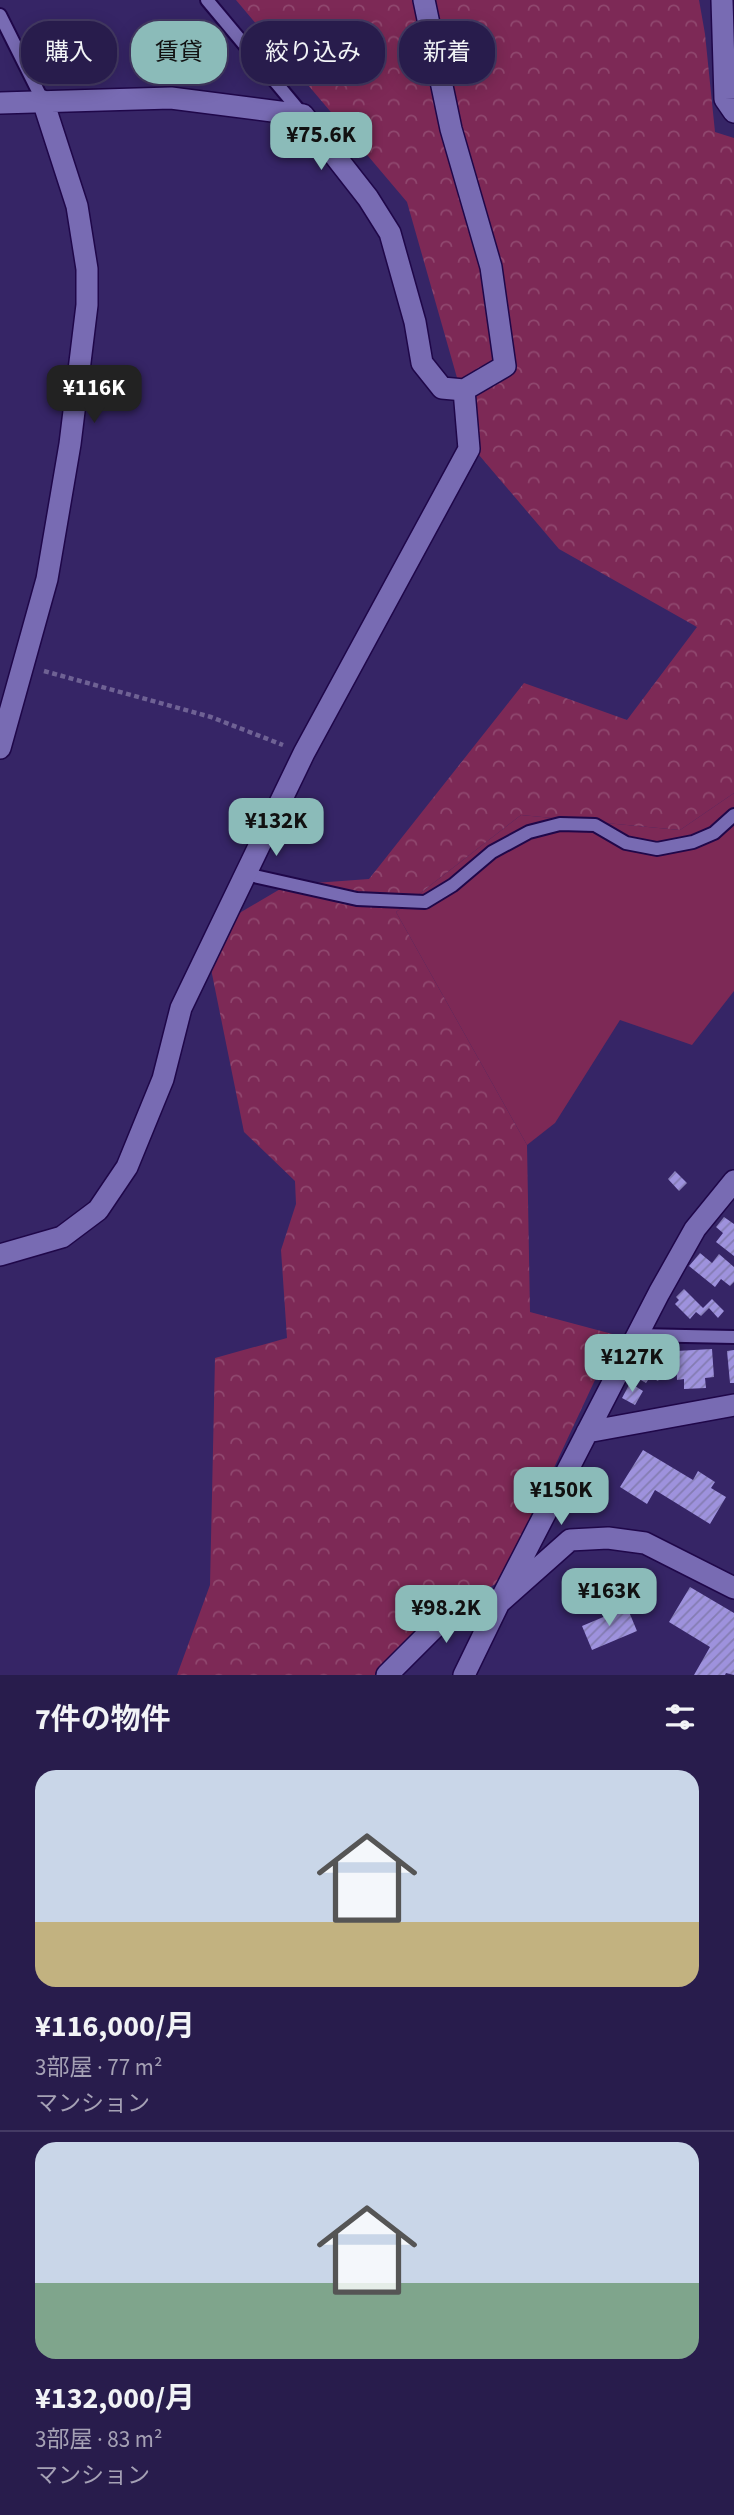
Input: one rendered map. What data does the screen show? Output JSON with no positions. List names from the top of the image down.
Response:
{
  "page": {
    "chip": [
      "購入",
      "賃貸",
      "絞り込み",
      "新着"
    ],
    "price": [
      "¥75.6K",
      "¥116K",
      "¥132K",
      "¥127K",
      "¥150K",
      "¥163K",
      "¥98.2K"
    ],
    "heading": "7件の物件",
    "list": [
      {
        "name": "¥116,000/月",
        "note": "3部屋 · 77 m² · マンション"
      },
      {
        "name": "¥132,000/月",
        "note": "3部屋 · 83 m² · マンション"
      }
    ]
  }
}
